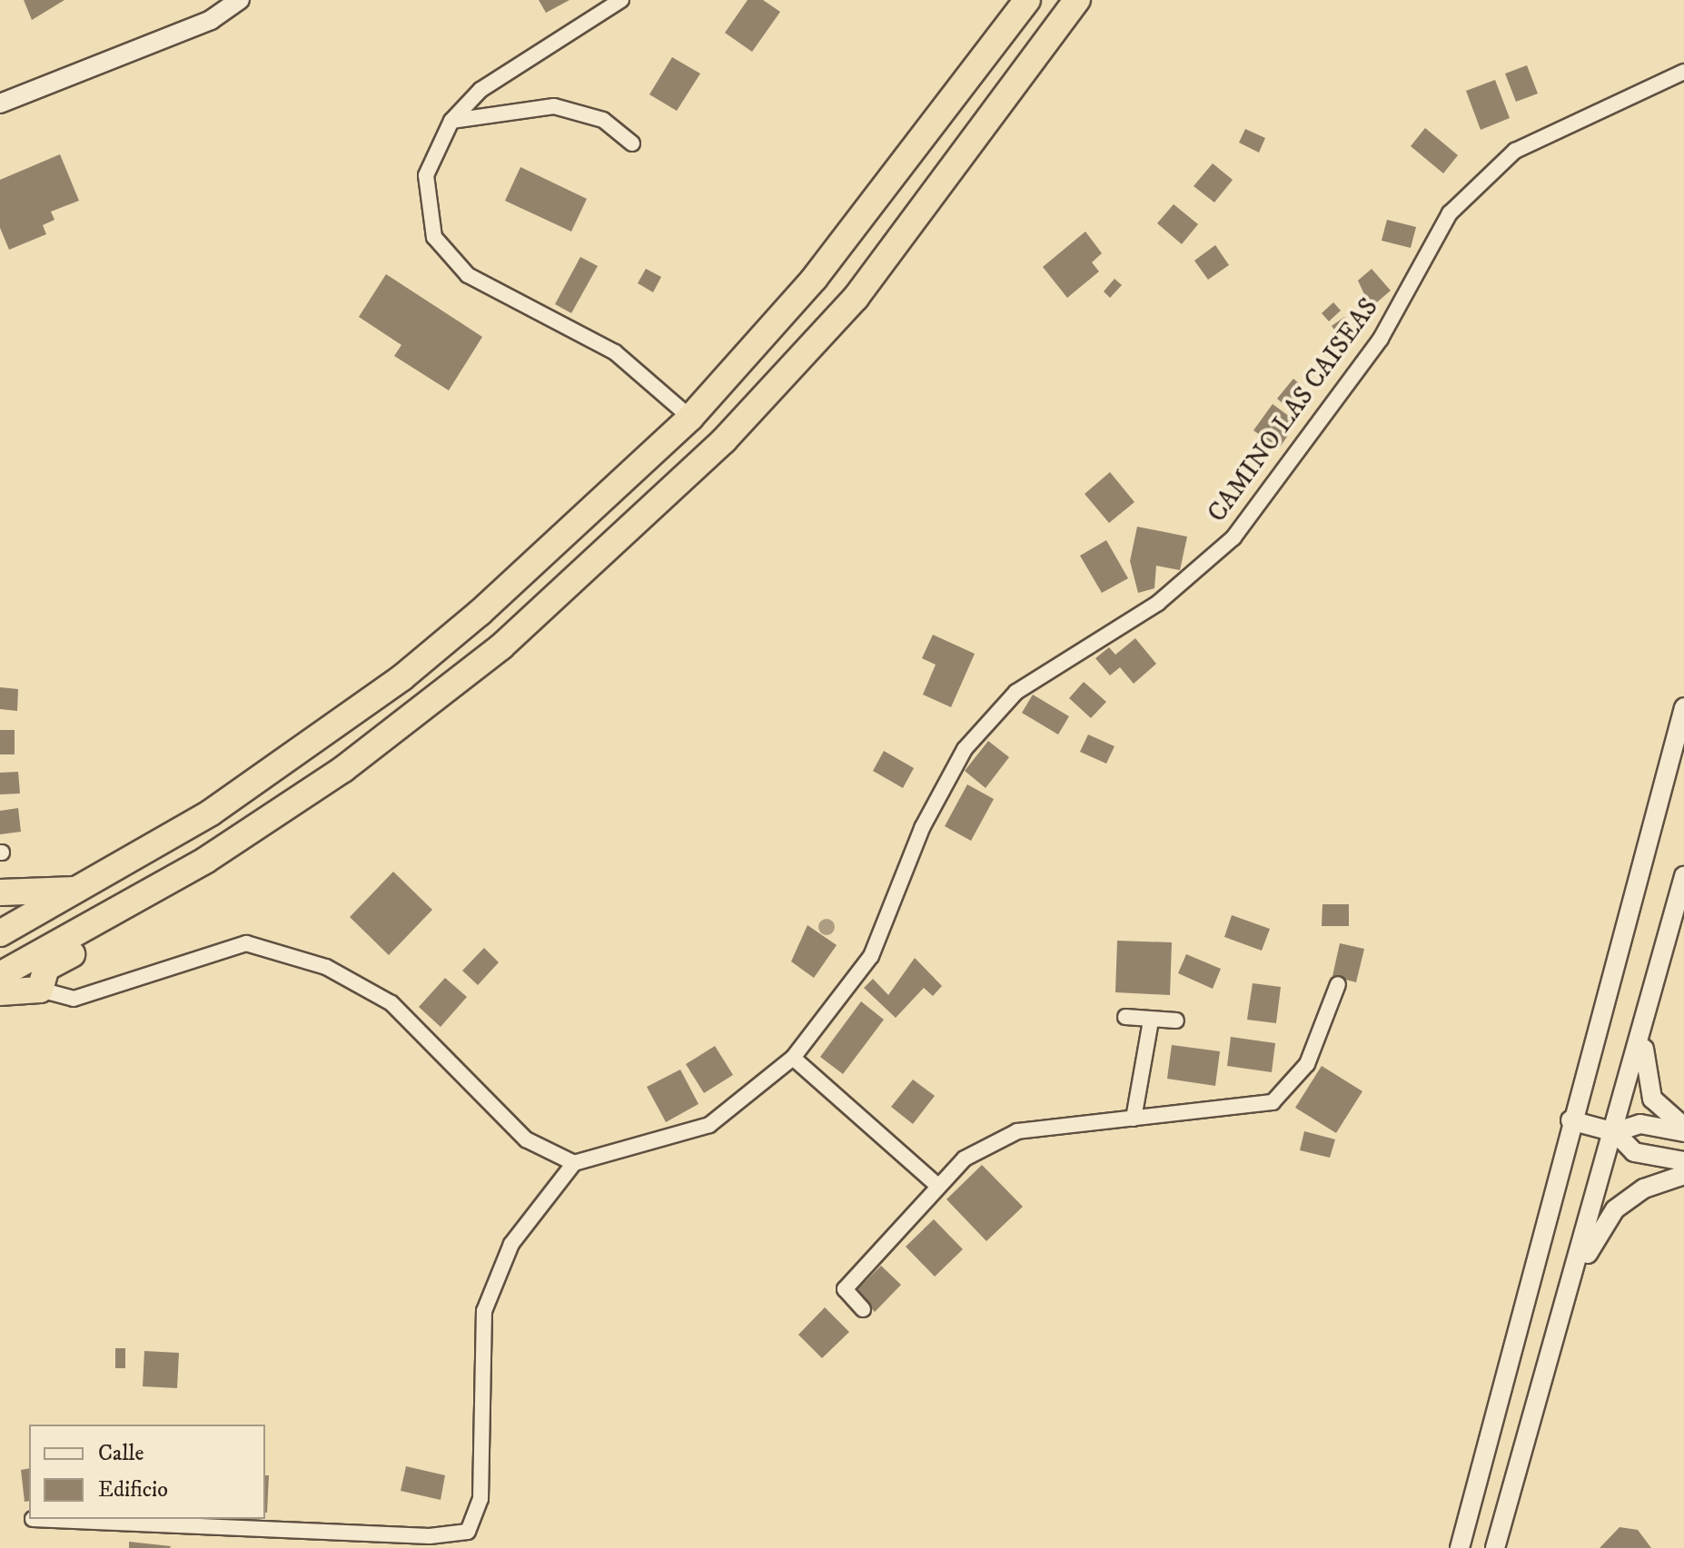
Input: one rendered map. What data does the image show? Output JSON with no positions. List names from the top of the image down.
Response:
{
  "streets": {
    "street": ["CAMINO LAS CAISEAS"]
  },
  "legend": ["Calle", "Edificio"]
}
